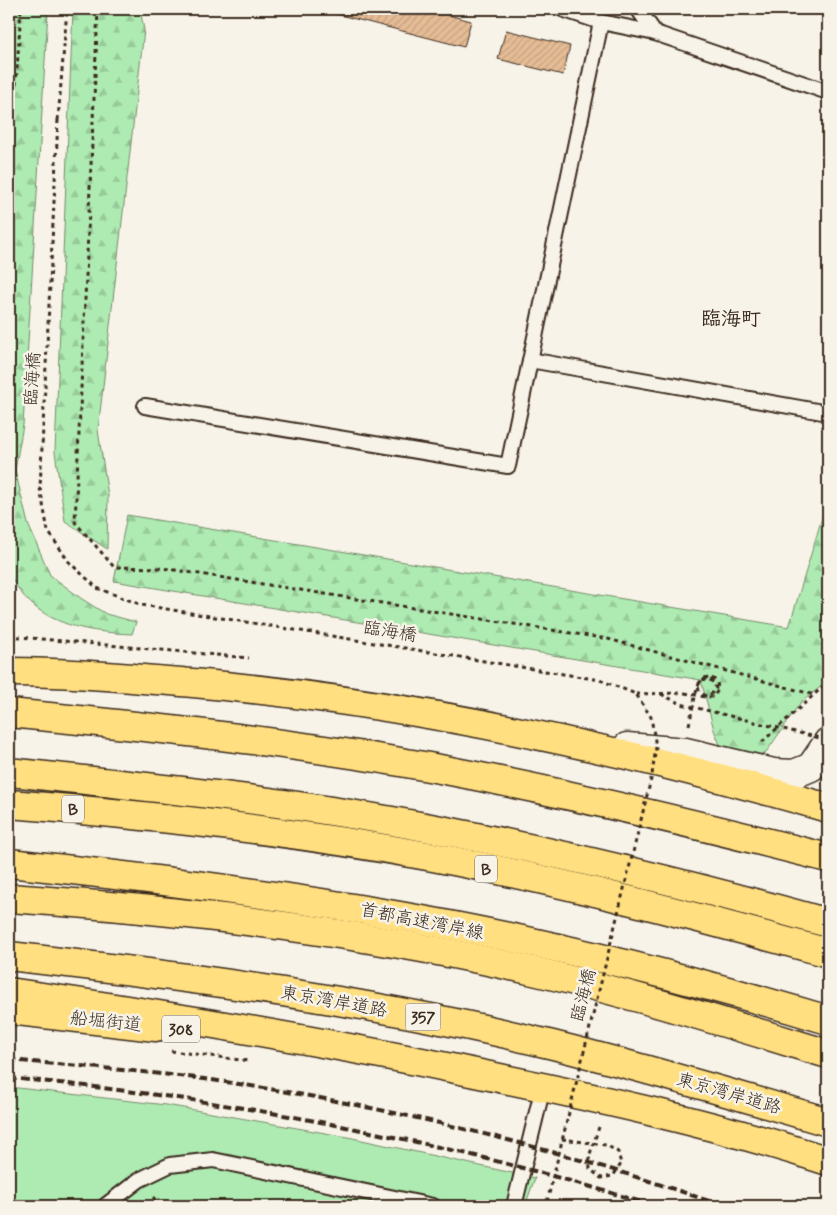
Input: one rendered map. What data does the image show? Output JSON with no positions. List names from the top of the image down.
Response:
{
  "streets": {
    "main road": [
      "B",
      "首都高速湾岸線",
      "東京湾岸道路",
      "357",
      "船堀街道",
      "308"
    ],
    "path": ["臨海橋"]
  },
  "districts": ["臨海町"]
}
